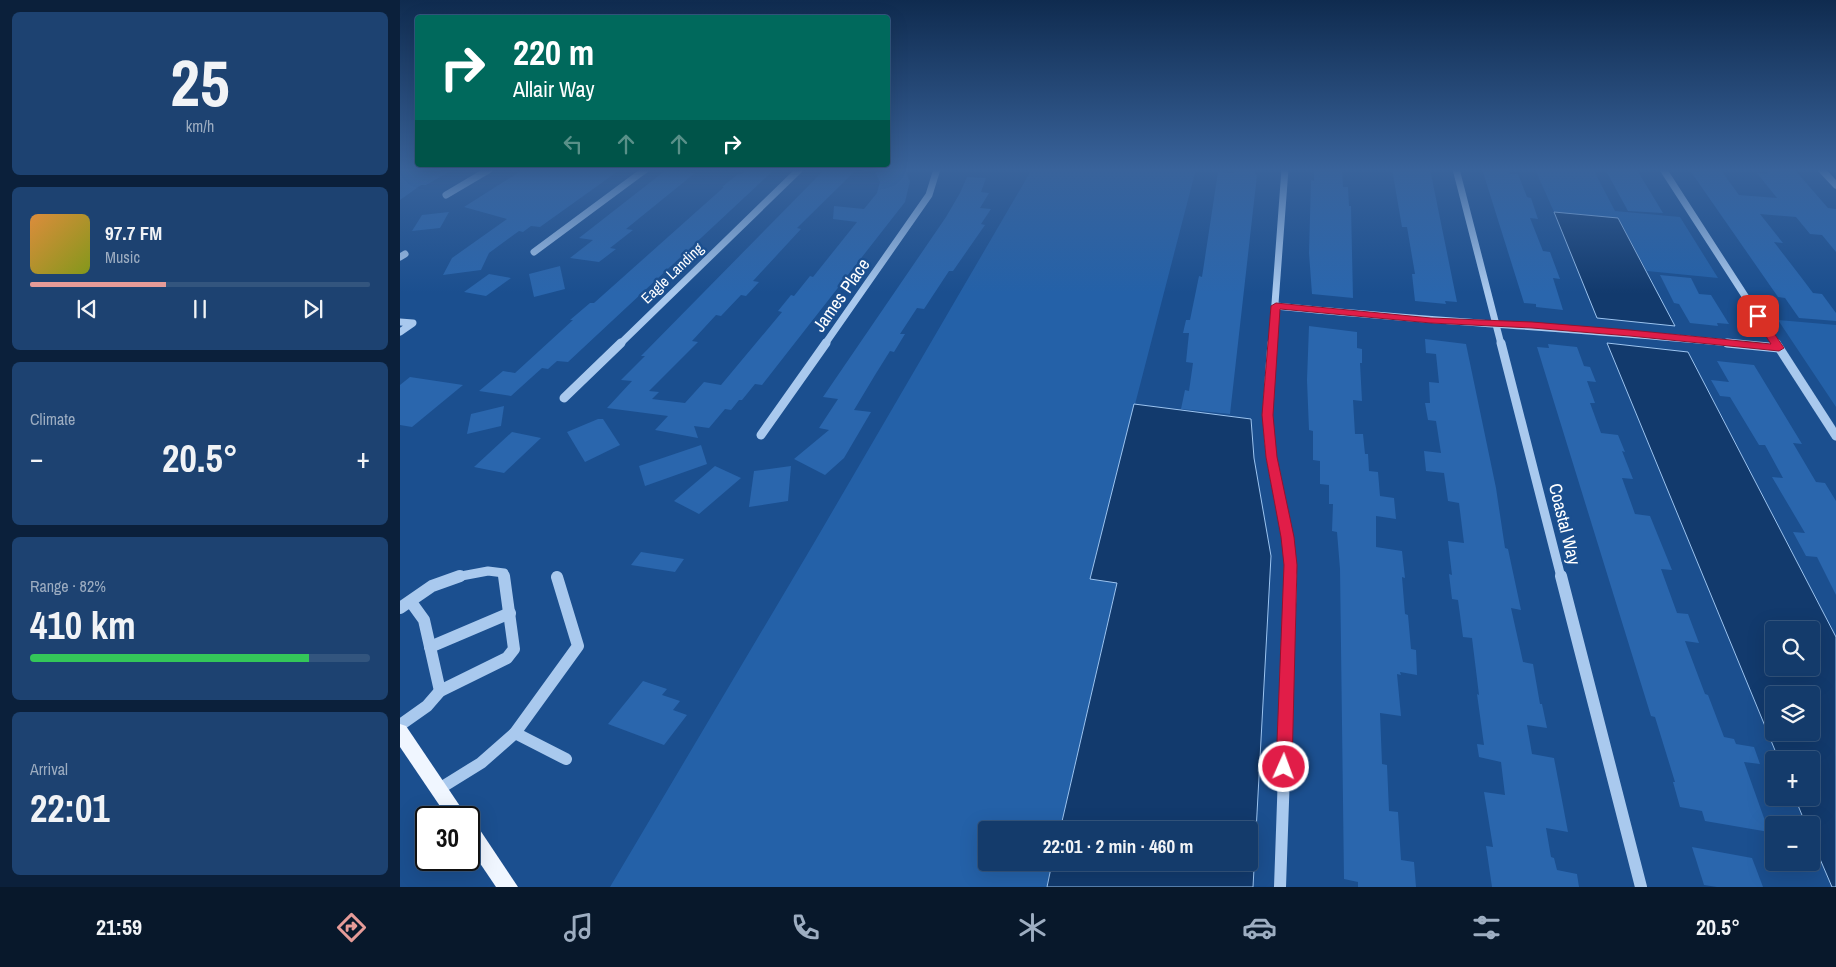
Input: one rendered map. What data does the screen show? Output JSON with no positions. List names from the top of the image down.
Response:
{
  "streets": {
    "street": ["Eagle Landing", "James Place", "Coastal Way"]
  },
  "page": {
    "tile": [
      ["25", "km/h"],
      "Climate",
      ["Range · 82%", "410 km"],
      ["Arrival", "22:01"]
    ],
    "turn": ["220 m", "Allair Way"],
    "song": ["97.7 FM", "Music"],
    "heat": ["−", "20.5°", "+"],
    "map_buttons": ["+", "−"],
    "limit": "30",
    "trip": "22:01 · 2 min · 460 m",
    "tabs": ["21:59", "20.5°"]
  }
}
